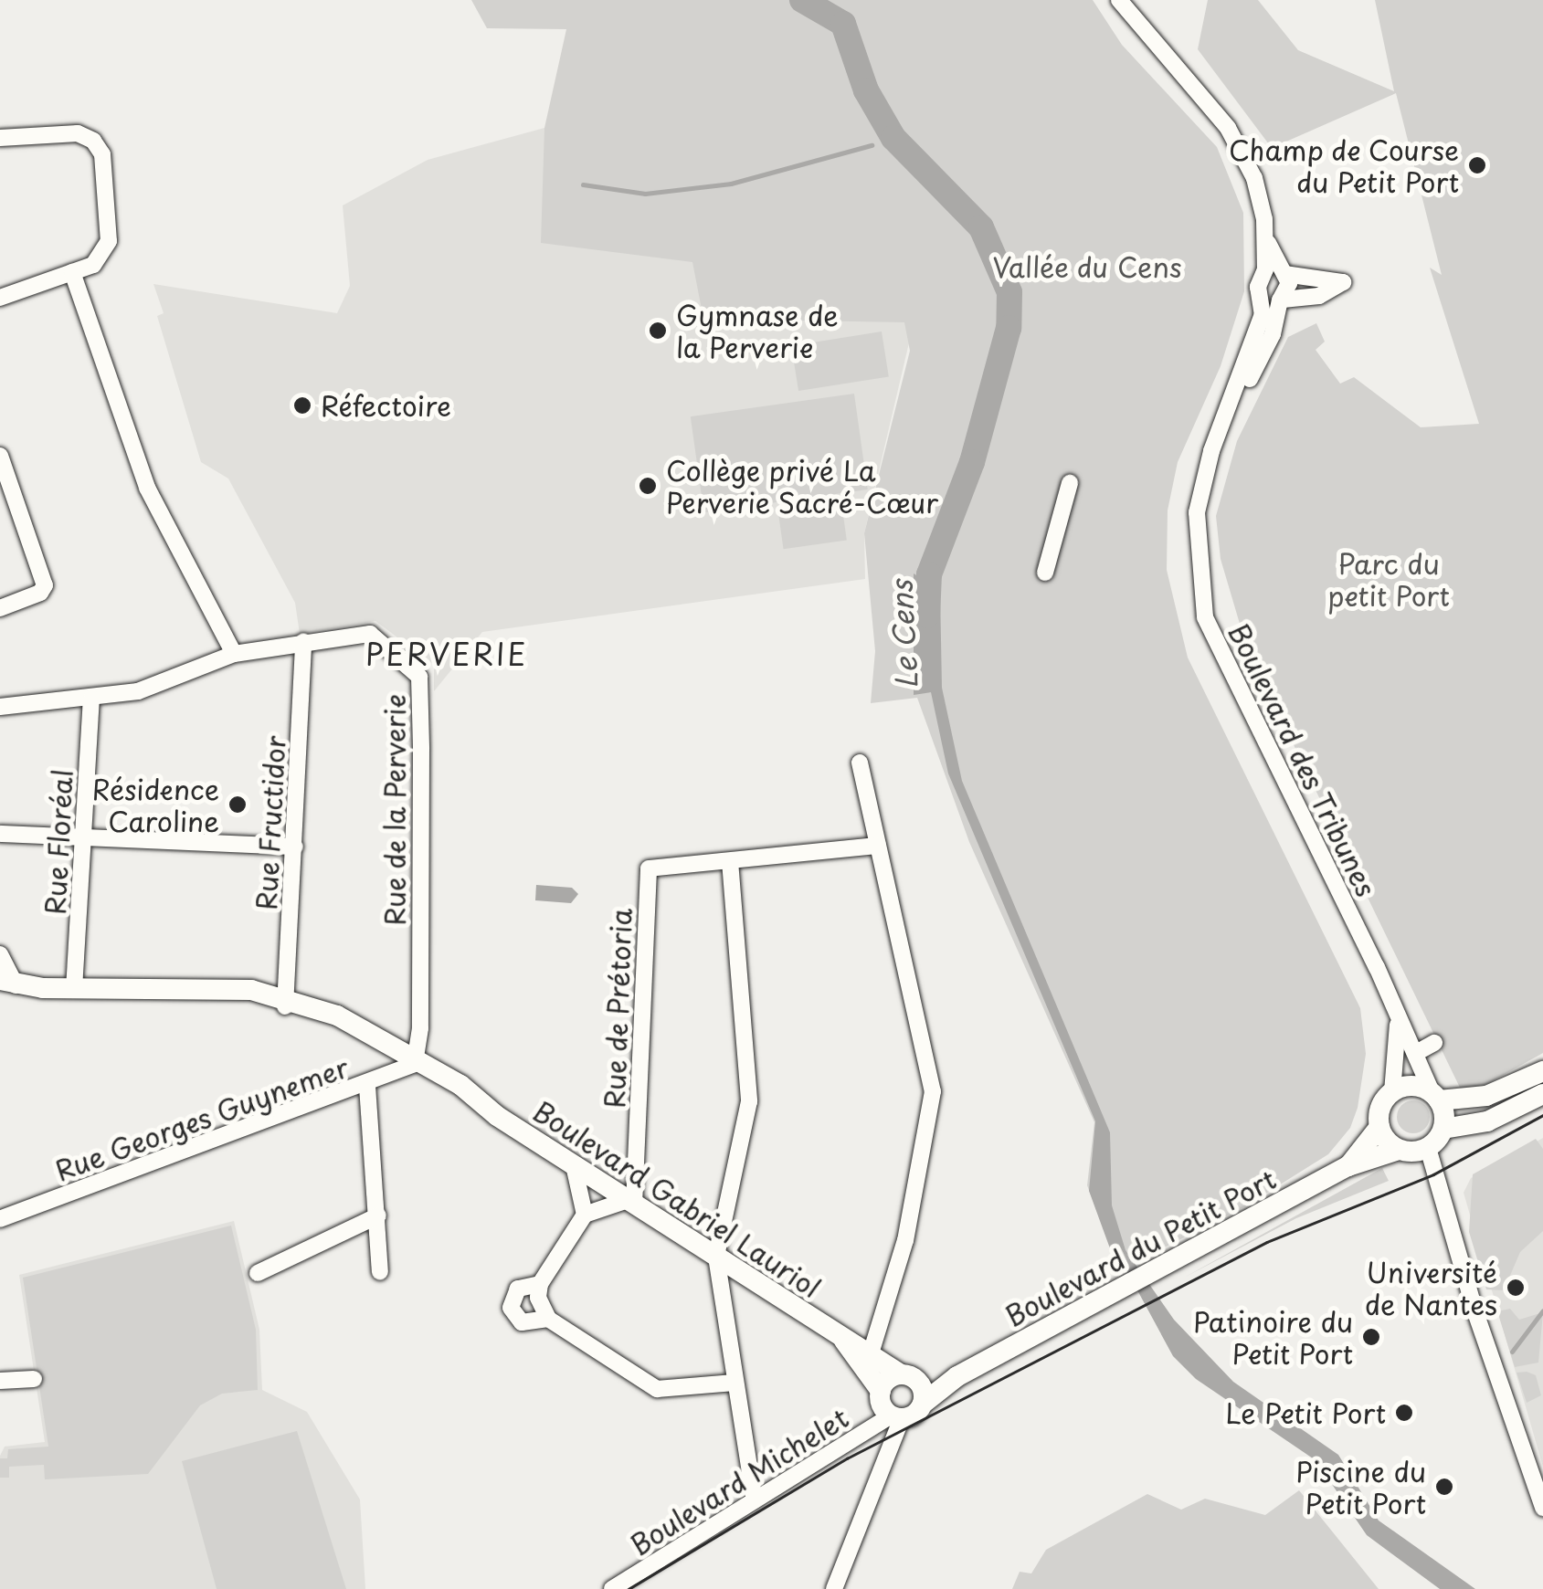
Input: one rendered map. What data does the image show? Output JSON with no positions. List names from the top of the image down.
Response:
{
  "streets": {
    "main road": ["Boulevard Gabriel Lauriol", "Boulevard du Petit Port"],
    "street": [
      "Boulevard des Tribunes",
      "Rue de la Perverie",
      "Rue Fructidor",
      "Rue Floréal",
      "Rue de Prétoria",
      "Rue Georges Guynemer",
      "Boulevard Michelet"
    ]
  },
  "crossings": [
    ["Boulevard des Tribunes", "Boulevard du Petit Port"],
    ["Rue de la Perverie", "Rue Fructidor"],
    ["Rue de la Perverie", "Rue Floréal"],
    ["Rue de la Perverie", "Rue Georges Guynemer"],
    ["Rue de la Perverie", "Boulevard Gabriel Lauriol"],
    ["Rue Fructidor", "Boulevard Gabriel Lauriol"],
    ["Rue Floréal", "Boulevard Gabriel Lauriol"],
    ["Rue de Prétoria", "Boulevard Gabriel Lauriol"],
    ["Rue Georges Guynemer", "Boulevard Gabriel Lauriol"],
    ["Boulevard Gabriel Lauriol", "Boulevard du Petit Port"],
    ["Boulevard Gabriel Lauriol", "Boulevard Michelet"],
    ["Boulevard du Petit Port", "Boulevard Michelet"]
  ],
  "districts": ["PERVERIE"],
  "water": ["Le Cens"],
  "parks": ["Vallée du Cens", "Parc du petit Port"],
  "places": [
    "Champ de Course du Petit Port",
    "Gymnase de la Perverie",
    "Réfectoire",
    "Collège privé La Perverie Sacré-Cœur",
    "Résidence Caroline",
    "Université de Nantes",
    "Patinoire du Petit Port",
    "Le Petit Port",
    "Piscine du Petit Port"
  ]
}
